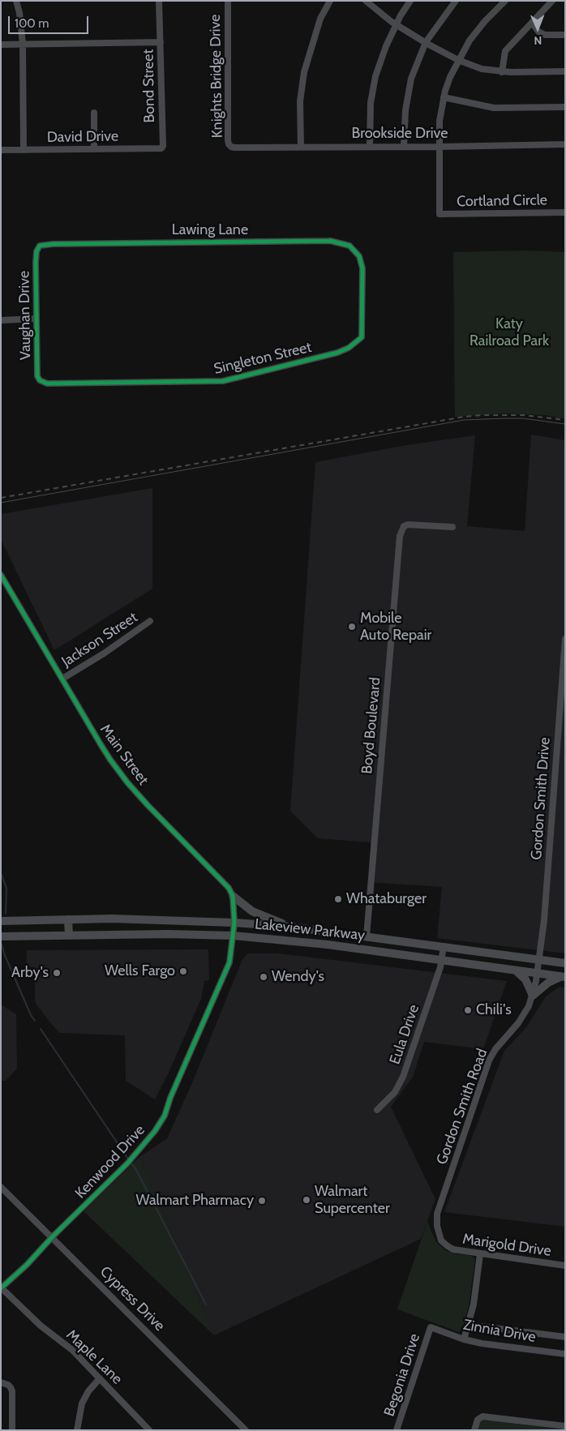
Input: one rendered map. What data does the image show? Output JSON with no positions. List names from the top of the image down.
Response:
{
  "streets": {
    "main road": ["Lakeview Parkway"],
    "street": [
      "Knights Bridge Drive",
      "Bond Street",
      "Brookside Drive",
      "David Drive",
      "Cortland Circle",
      "Lawing Lane",
      "Vaughan Drive",
      "Singleton Street",
      "Jackson Street",
      "Boyd Boulevard",
      "Main Street",
      "Gordon Smith Drive",
      "Eula Drive",
      "Gordon Smith Road",
      "Kenwood Drive",
      "Marigold Drive",
      "Cypress Drive",
      "Zinnia Drive",
      "Maple Lane",
      "Begonia Drive"
    ]
  },
  "crossings": [
    ["Knights Bridge Drive", "Brookside Drive"],
    ["Bond Street", "David Drive"],
    ["Brookside Drive", "Cortland Circle"],
    ["Lawing Lane", "Vaughan Drive"],
    ["Lawing Lane", "Singleton Street"],
    ["Vaughan Drive", "Singleton Street"],
    ["Jackson Street", "Main Street"],
    ["Boyd Boulevard", "Lakeview Parkway"],
    ["Gordon Smith Drive", "Lakeview Parkway"],
    ["Gordon Smith Drive", "Gordon Smith Road"],
    ["Lakeview Parkway", "Eula Drive"],
    ["Lakeview Parkway", "Gordon Smith Road"],
    ["Lakeview Parkway", "Kenwood Drive"],
    ["Gordon Smith Road", "Marigold Drive"],
    ["Kenwood Drive", "Cypress Drive"],
    ["Kenwood Drive", "Maple Lane"],
    ["Zinnia Drive", "Begonia Drive"]
  ],
  "parks": ["Katy Railroad Park"],
  "places": [
    "Mobile Auto Repair",
    "Whataburger",
    "Wells Fargo",
    "Arby's",
    "Wendy's",
    "Chili's",
    "Walmart Supercenter",
    "Walmart Pharmacy"
  ],
  "scale_bar": "100 m",
  "north": "bottom"
}
